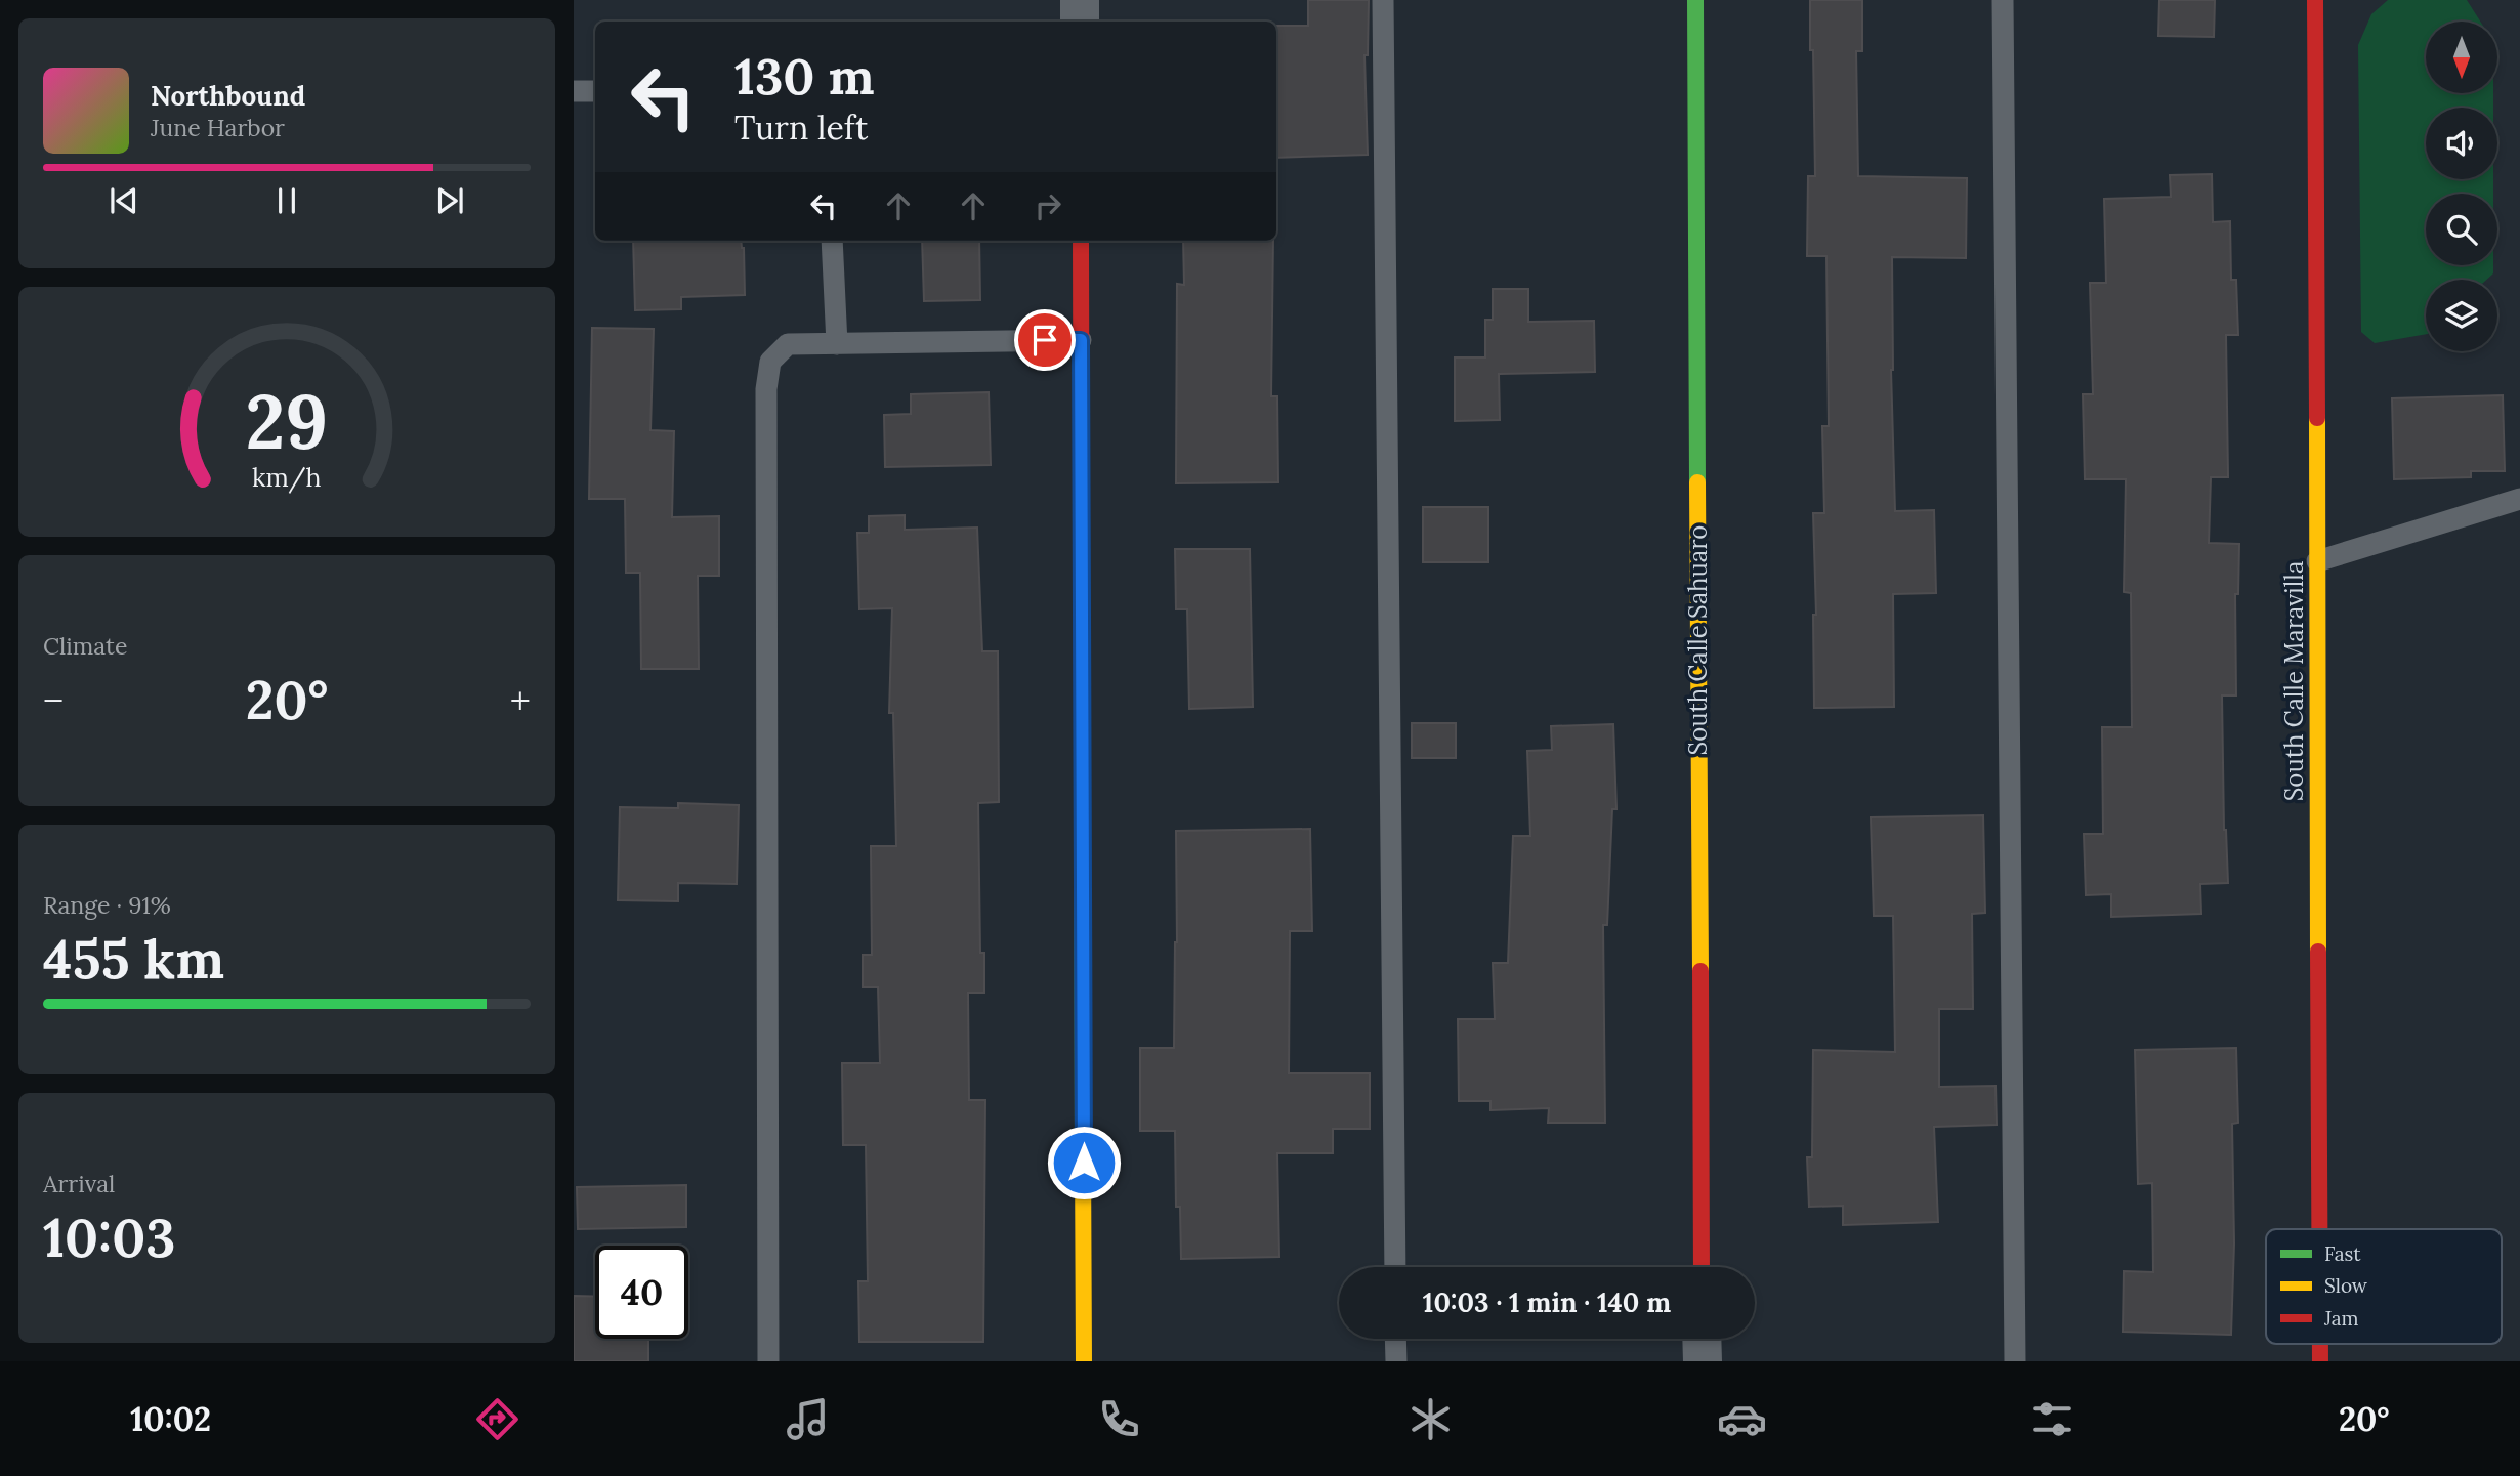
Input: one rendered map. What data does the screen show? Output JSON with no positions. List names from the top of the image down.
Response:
{
  "streets": {
    "street": ["South Calle Sahuaro", "South Calle Maravilla"]
  },
  "legend": ["Fast", "Slow", "Jam"],
  "north": "bottom",
  "page": {
    "turn": ["130 m", "Turn left"],
    "song": ["Northbound", "June Harbor"],
    "tile": [
      "Climate",
      ["Range · 91%", "455 km"],
      ["Arrival", "10:03"]
    ],
    "heat": ["−", "20°", "+"],
    "limit": "40",
    "trip": "10:03 · 1 min · 140 m",
    "tabs": ["10:02", "20°"],
    "gauge": ["29", "km/h"]
  }
}
